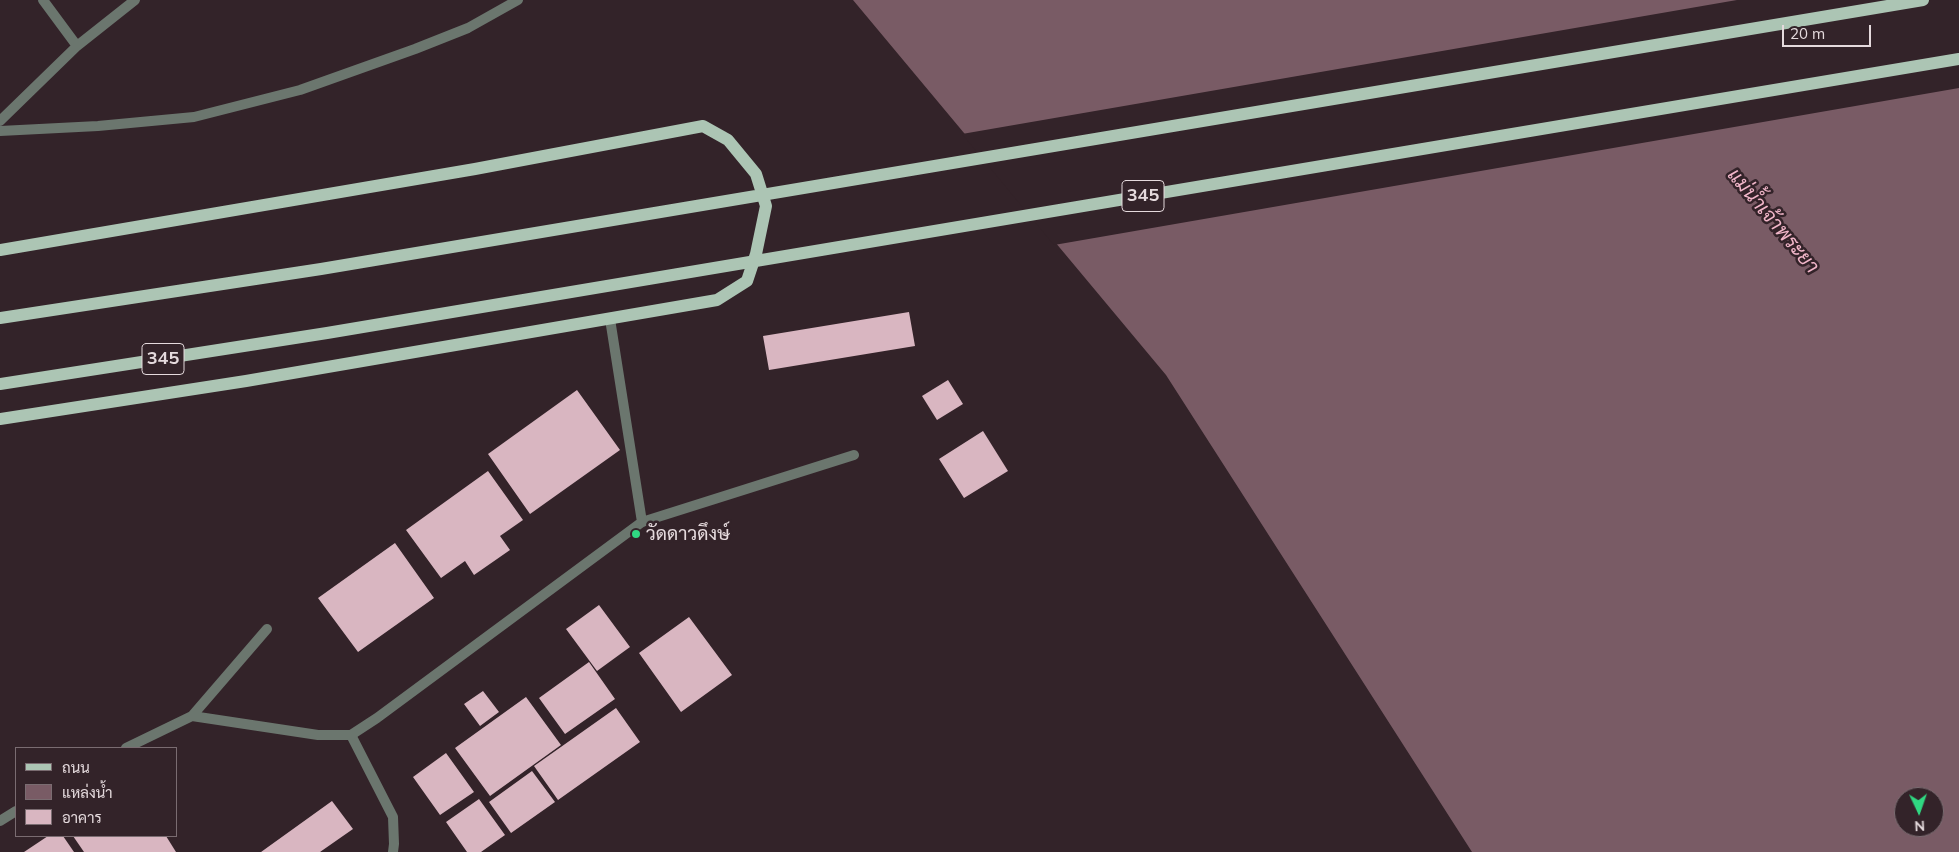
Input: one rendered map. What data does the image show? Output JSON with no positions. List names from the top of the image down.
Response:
{
  "streets": {
    "main road": ["345"]
  },
  "water": ["แม่น้ำเจ้าพระยา"],
  "places": ["วัดดาวดึงษ์"],
  "legend": ["ถนน", "แหล่งน้ำ", "อาคาร"],
  "scale_bar": "20 m",
  "north": "bottom"
}
